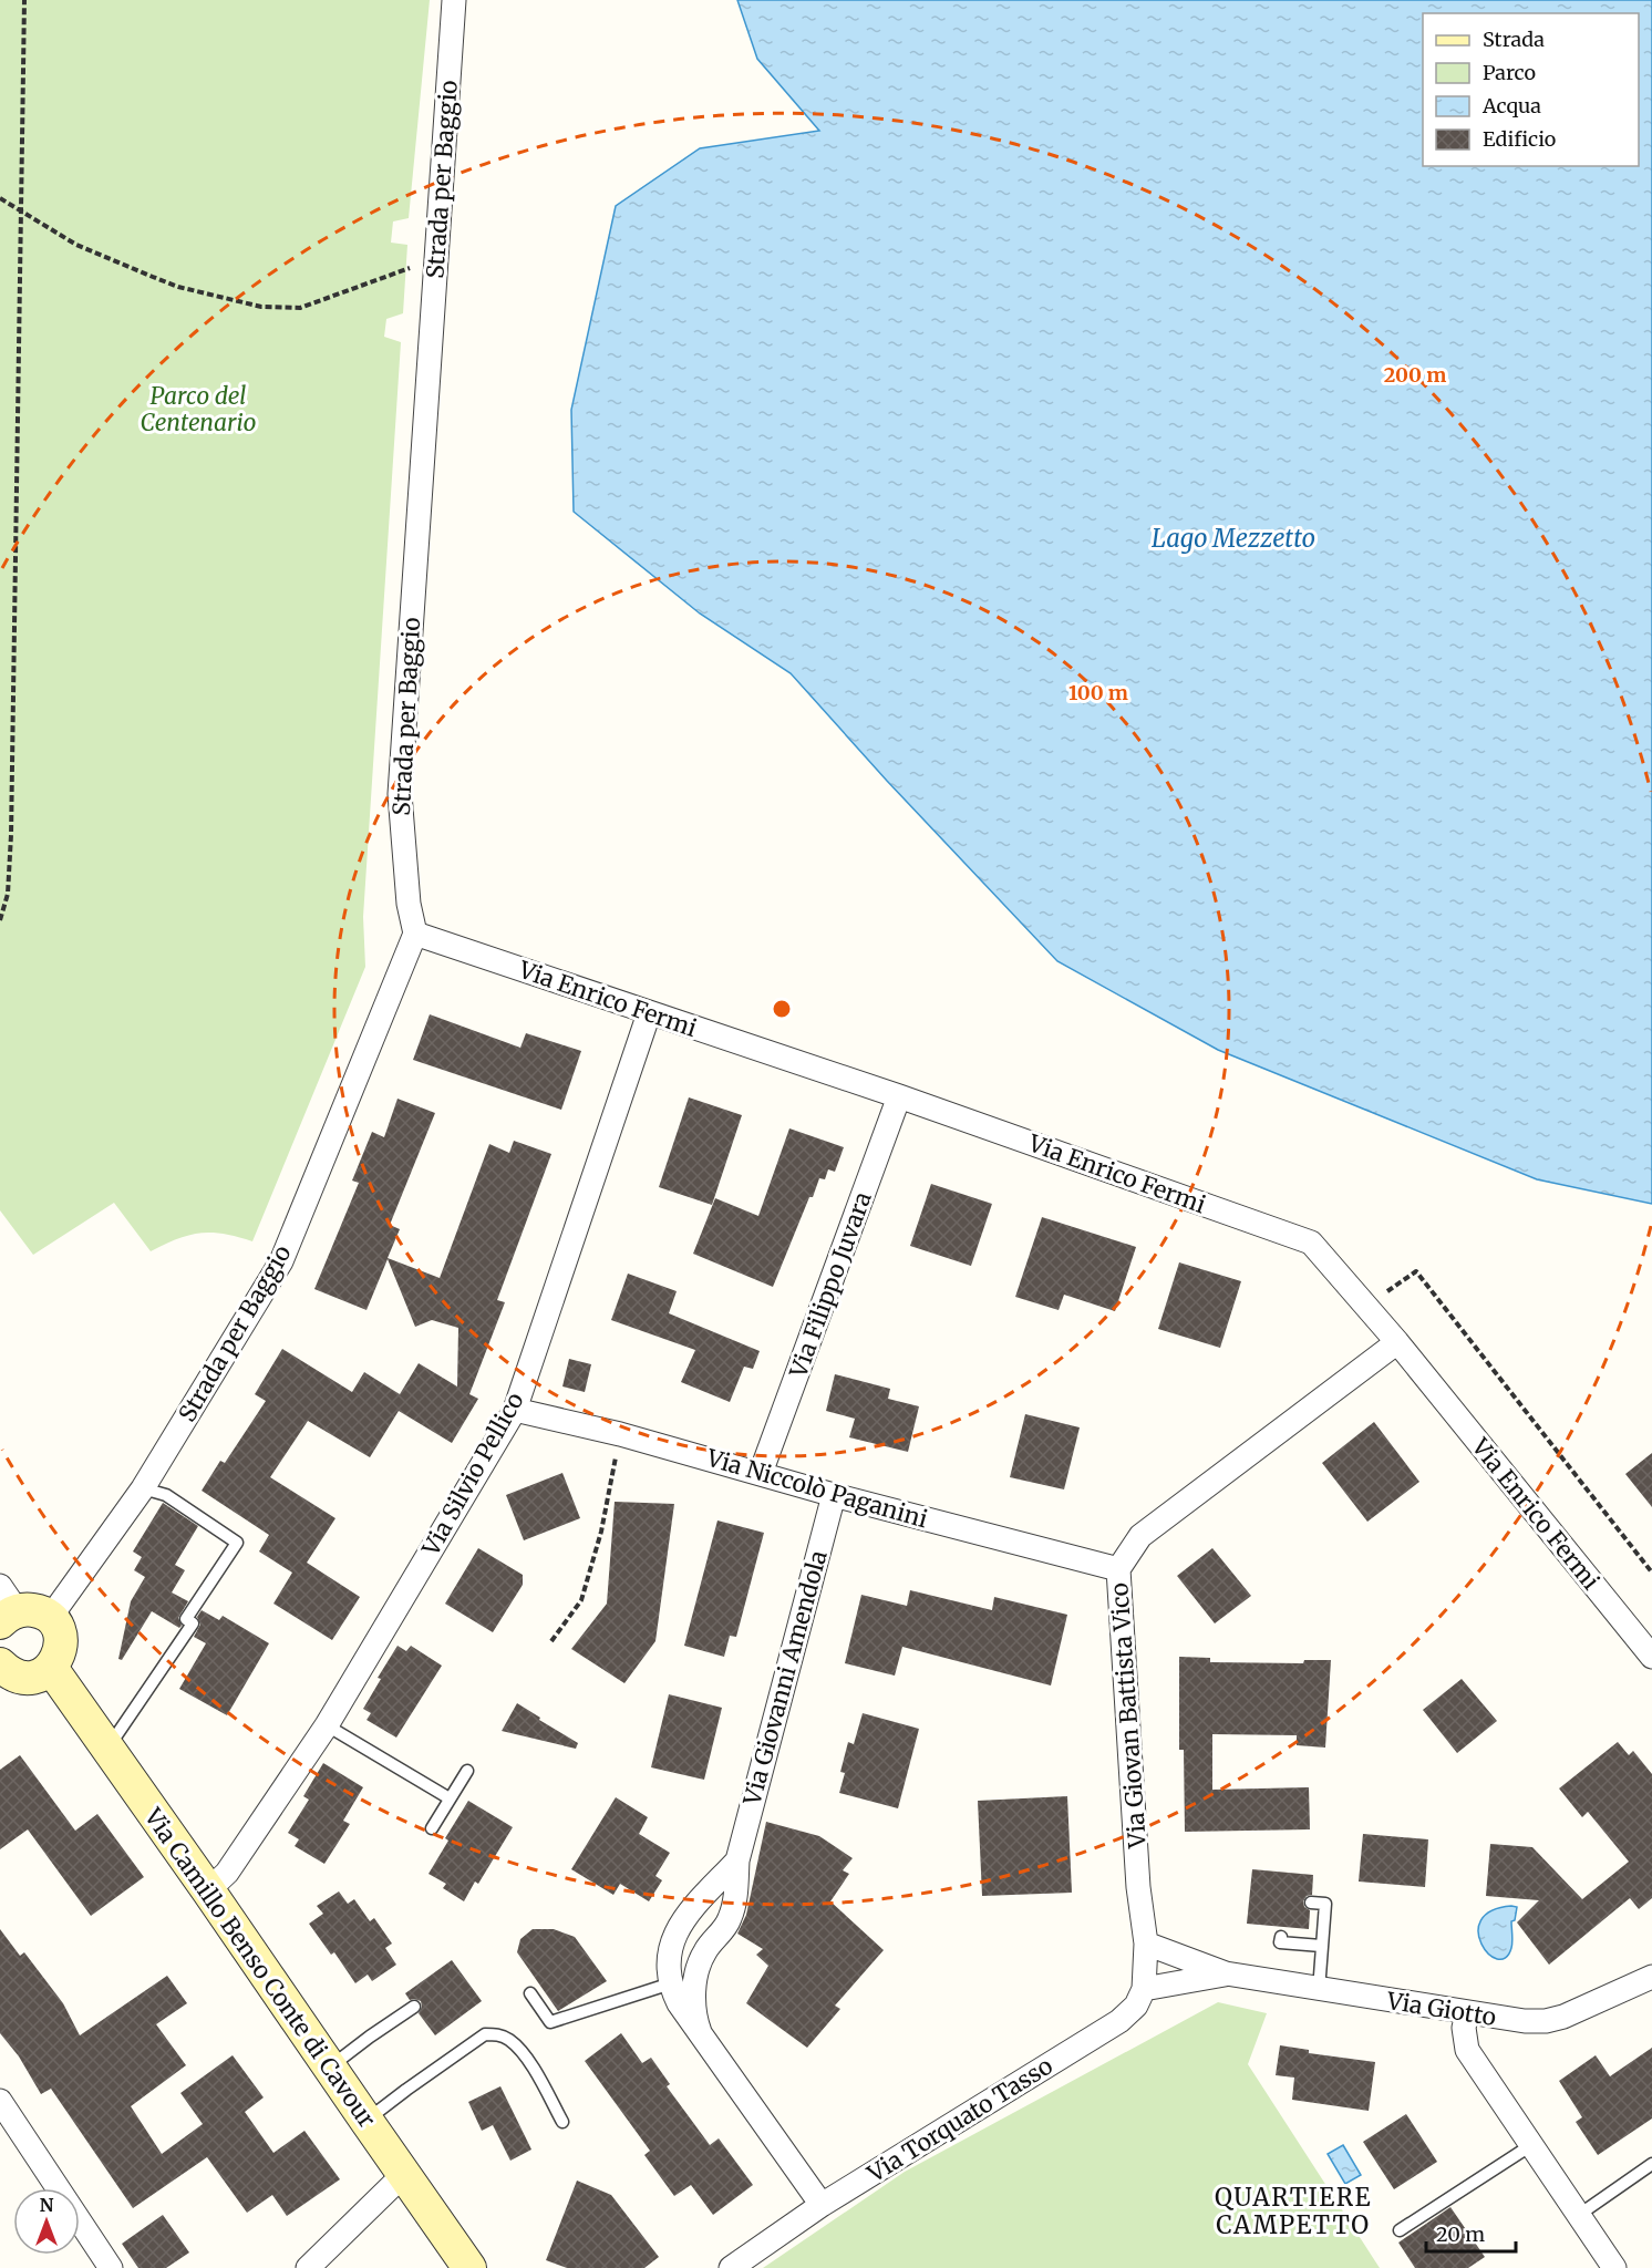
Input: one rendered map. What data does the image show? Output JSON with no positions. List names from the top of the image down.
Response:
{
  "streets": {
    "main road": ["Via Camillo Benso Conte di Cavour"],
    "street": [
      "Strada per Baggio",
      "Via Enrico Fermi",
      "Via Filippo Juvara",
      "Via Silvio Pellico",
      "Via Niccolò Paganini",
      "Via Giovanni Amendola",
      "Via Giovan Battista Vico",
      "Via Giotto",
      "Via Torquato Tasso"
    ]
  },
  "crossings": [
    ["Strada per Baggio", "Via Enrico Fermi"],
    ["Via Enrico Fermi", "Via Filippo Juvara"],
    ["Via Enrico Fermi", "Via Silvio Pellico"],
    ["Via Enrico Fermi", "Via Giovan Battista Vico"],
    ["Via Filippo Juvara", "Via Niccolò Paganini"],
    ["Via Silvio Pellico", "Via Niccolò Paganini"],
    ["Via Silvio Pellico", "Via Camillo Benso Conte di Cavour"],
    ["Via Niccolò Paganini", "Via Giovanni Amendola"],
    ["Via Niccolò Paganini", "Via Giovan Battista Vico"],
    ["Via Giovanni Amendola", "Via Torquato Tasso"],
    ["Via Giovan Battista Vico", "Via Giotto"],
    ["Via Giotto", "Via Torquato Tasso"]
  ],
  "districts": ["QUARTIERE CAMPETTO"],
  "water": ["Lago Mezzetto"],
  "parks": ["Parco del Centenario"],
  "legend": [
    "Strada",
    "Parco",
    "Acqua",
    "Edificio"
  ],
  "scale_bar": "20 m",
  "north": "top",
  "rings": ["200 m", "100 m"]
}
